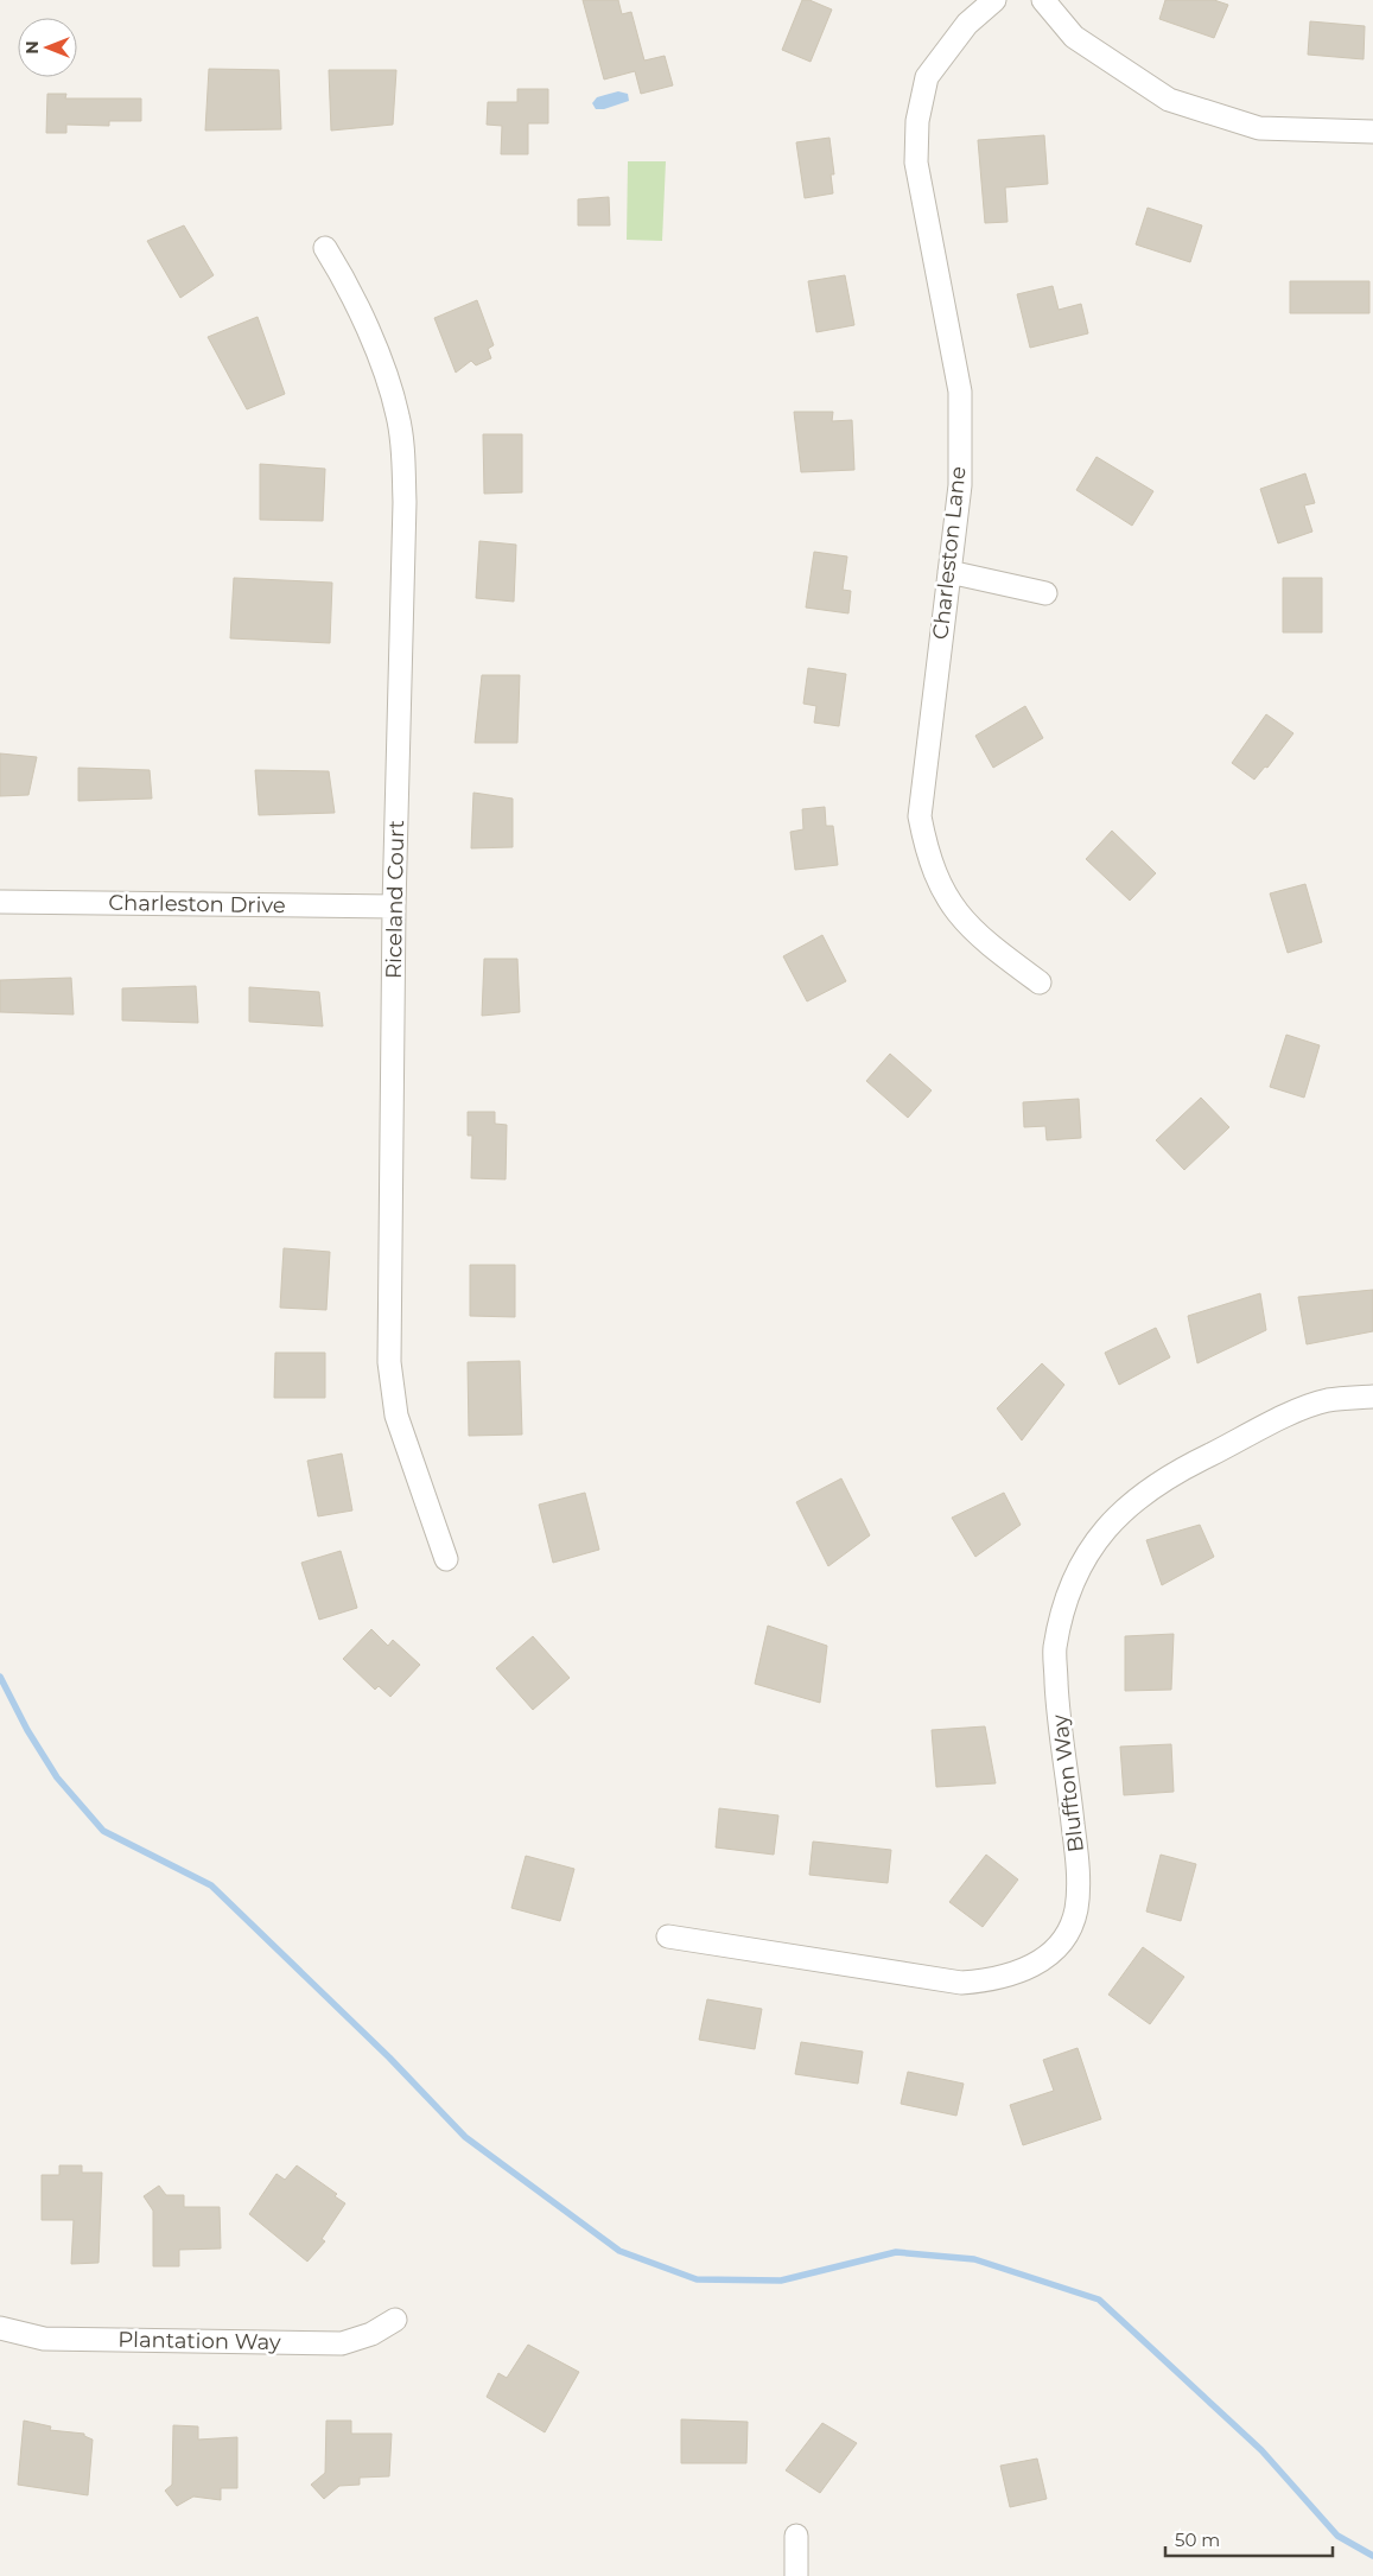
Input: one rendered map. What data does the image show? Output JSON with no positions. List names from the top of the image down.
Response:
{
  "streets": {
    "street": [
      "Charleston Lane",
      "Riceland Court",
      "Charleston Drive",
      "Bluffton Way",
      "Plantation Way"
    ]
  },
  "crossings": [
    ["Riceland Court", "Charleston Drive"]
  ],
  "scale_bar": "50 m",
  "north": "left"
}
